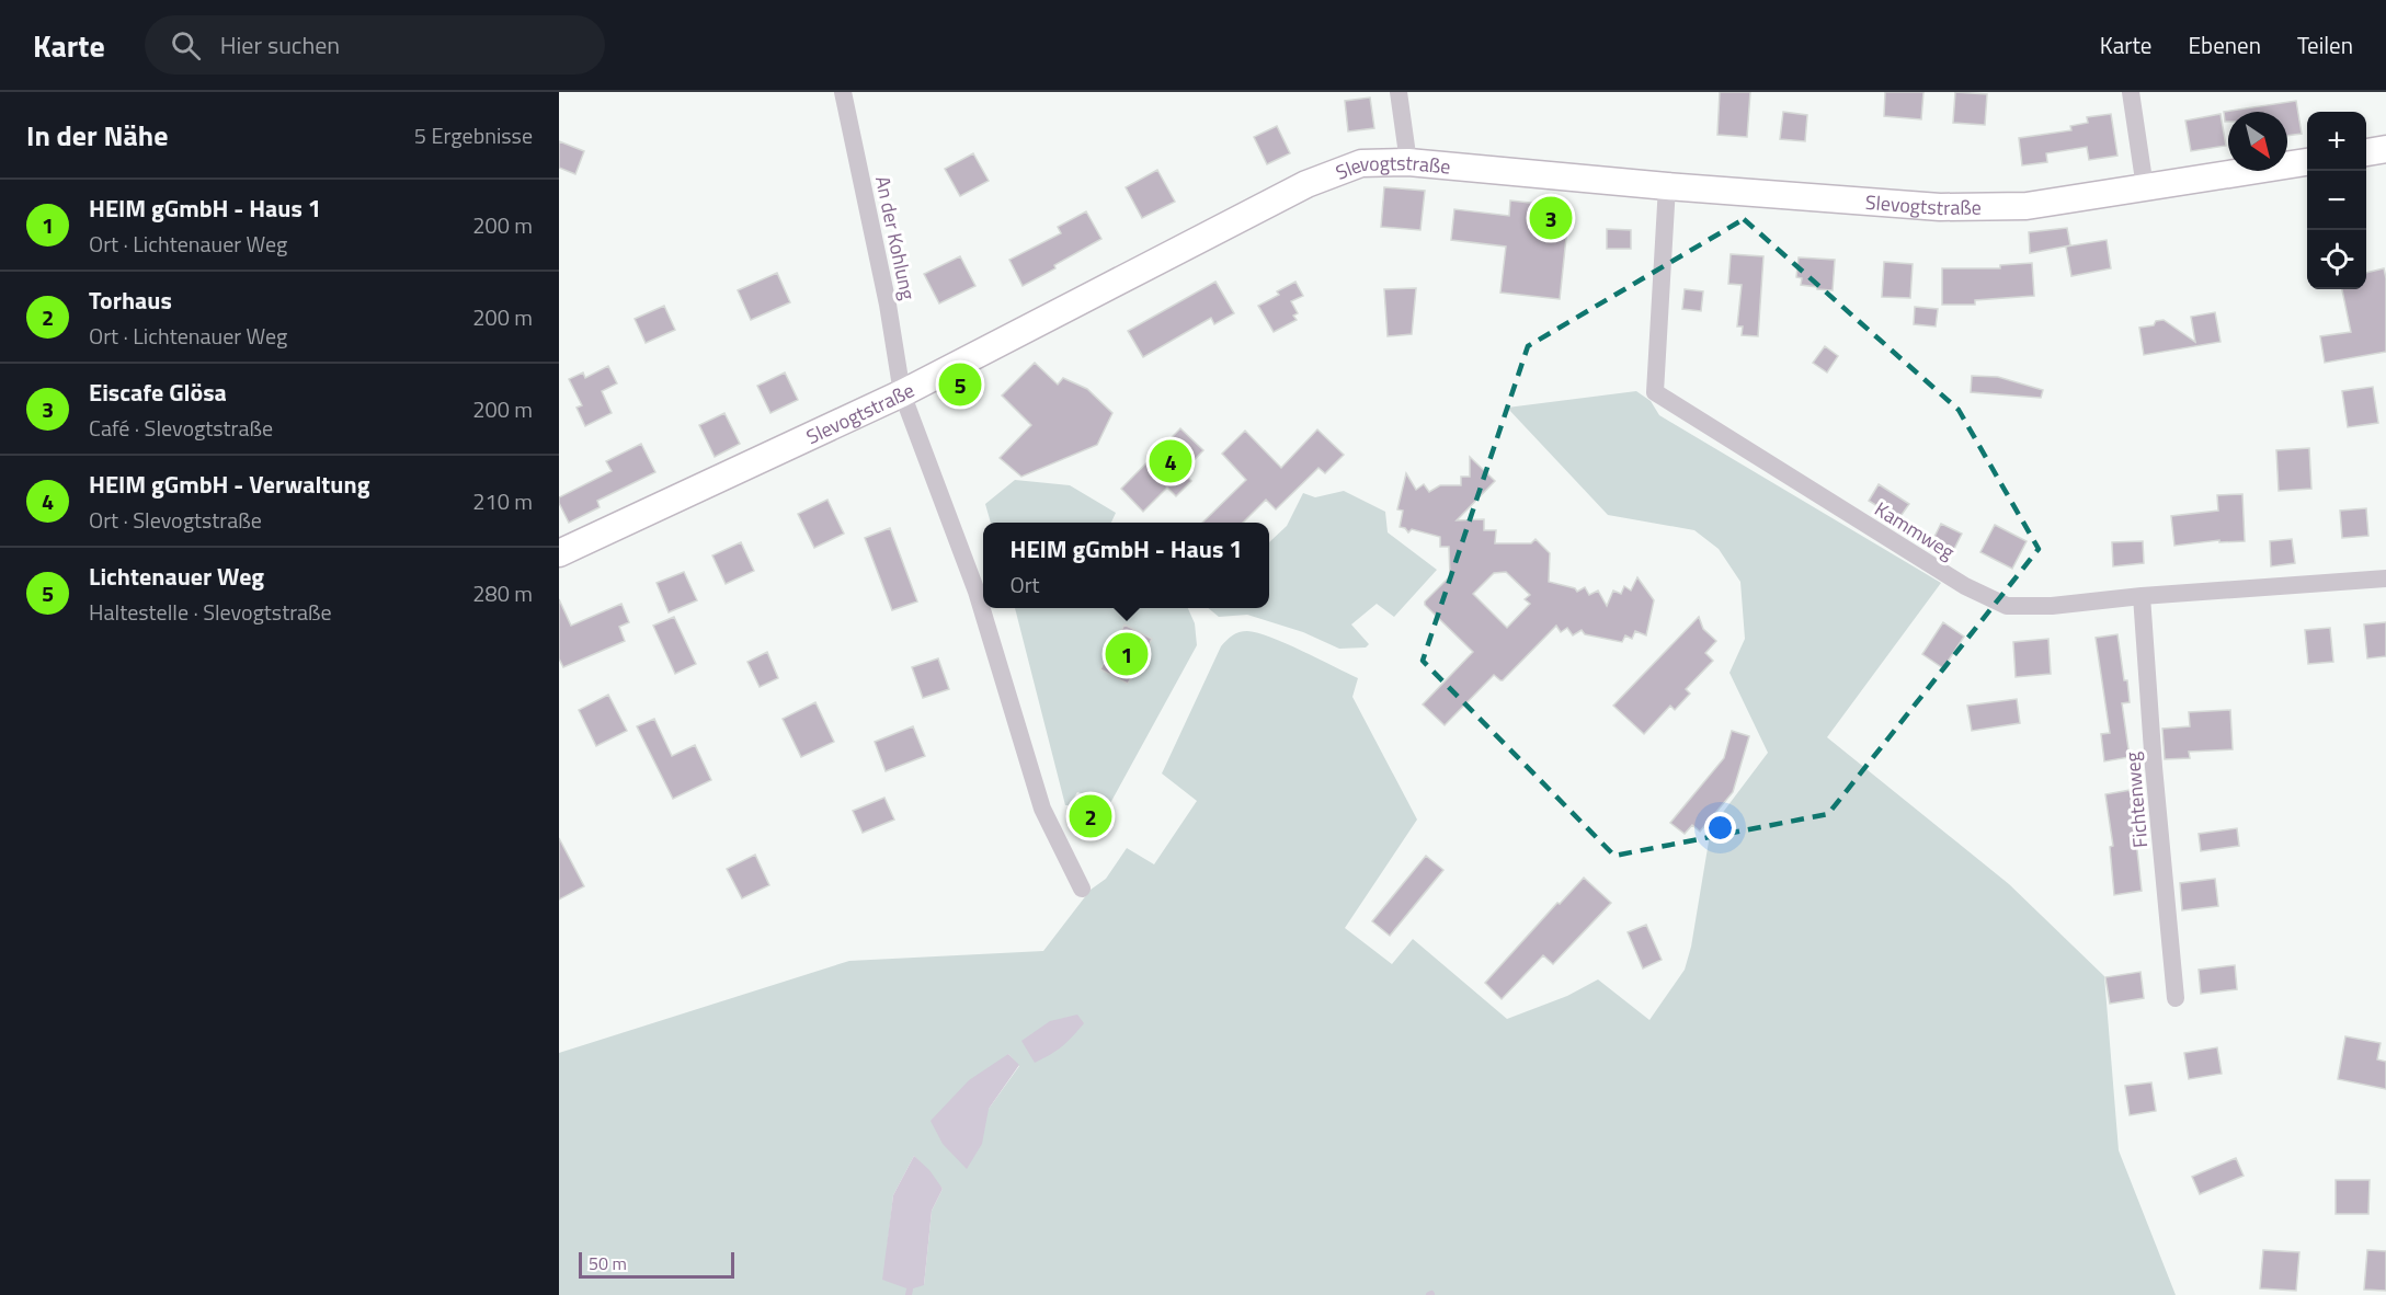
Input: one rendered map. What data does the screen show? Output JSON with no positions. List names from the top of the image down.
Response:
{
  "streets": {
    "street": [
      "Slevogtstraße",
      "An der Kohlung",
      "Kammweg",
      "Fichtenweg"
    ]
  },
  "crossings": [
    ["Slevogtstraße", "An der Kohlung"],
    ["Slevogtstraße", "Kammweg"],
    ["Kammweg", "Fichtenweg"]
  ],
  "scale_bar": "50 m",
  "north": "bottom right",
  "page": {
    "header": "Karte",
    "search": "Hier suchen",
    "nav": ["Karte", "Ebenen", "Teilen"],
    "heading": ["In der Nähe", "5 Ergebnisse"],
    "map_buttons": ["+", "−"],
    "list": [
      {
        "mark": "1",
        "name": "HEIM gGmbH - Haus 1",
        "note": "Ort · Lichtenauer Weg",
        "value": "200 m"
      },
      {
        "mark": "2",
        "name": "Torhaus",
        "note": "Ort · Lichtenauer Weg",
        "value": "200 m"
      },
      {
        "mark": "3",
        "name": "Eiscafe Glösa",
        "note": "Café · Slevogtstraße",
        "value": "200 m"
      },
      {
        "mark": "4",
        "name": "HEIM gGmbH - Verwaltung",
        "note": "Ort · Slevogtstraße",
        "value": "210 m"
      },
      {
        "mark": "5",
        "name": "Lichtenauer Weg",
        "note": "Haltestelle · Slevogtstraße",
        "value": "280 m"
      }
    ],
    "pins": [
      "3",
      "5",
      "4",
      "1",
      "2"
    ],
    "popup": ["HEIM gGmbH - Haus 1", "Ort"],
    "scale": "50 m"
  }
}
